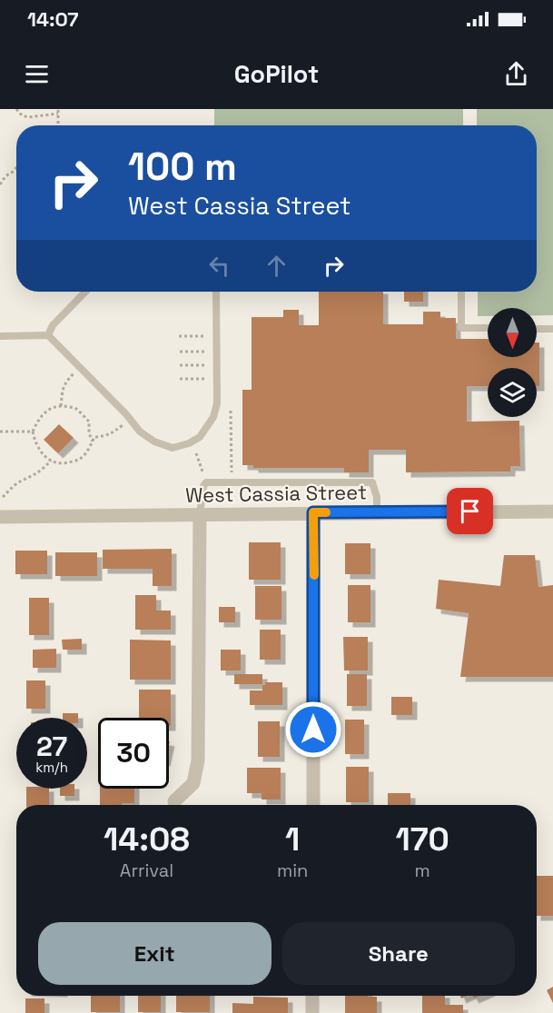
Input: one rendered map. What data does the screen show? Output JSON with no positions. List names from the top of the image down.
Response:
{
  "streets": {
    "street": ["West Cassia Street"]
  },
  "north": "bottom",
  "page": {
    "status": "14:07",
    "header": "GoPilot",
    "turn": ["100 m", "West Cassia Street"],
    "speed": "27 km/h",
    "limit": "30",
    "eta": [
      "14:08",
      "Arrival",
      "1",
      "min",
      "170",
      "m"
    ],
    "buttons": ["Exit", "Share"]
  }
}
